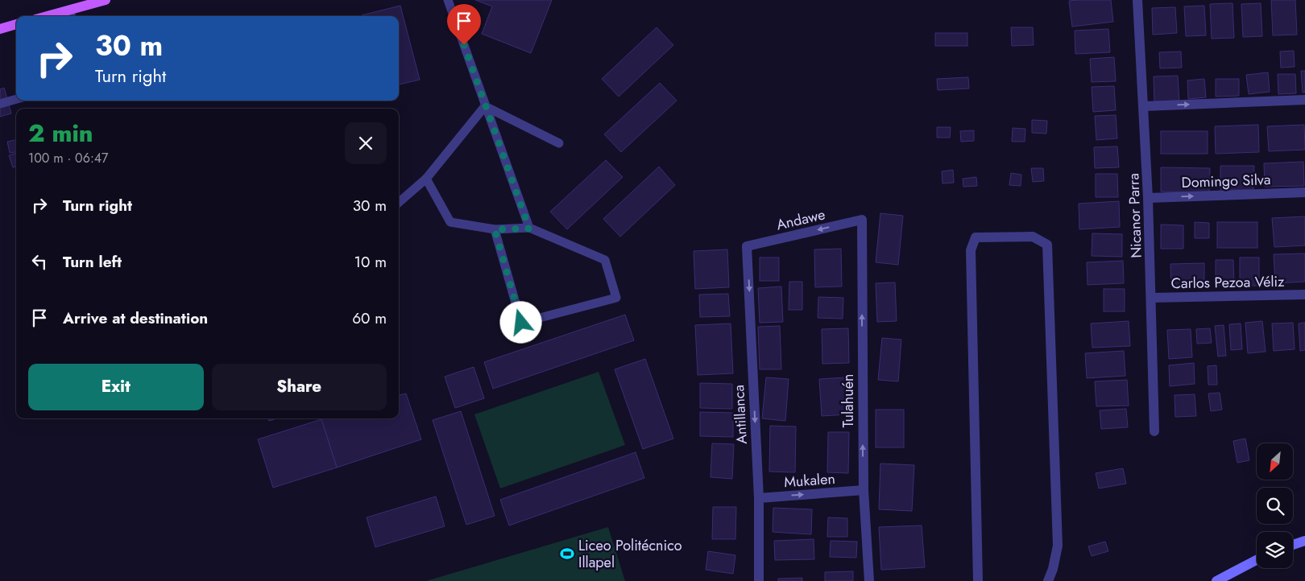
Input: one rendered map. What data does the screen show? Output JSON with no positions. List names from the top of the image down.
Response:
{
  "streets": {
    "street": [
      "Domingo Silva",
      "Nicanor Parra",
      "Andawe",
      "Carlos Pezoa Véliz",
      "Tulahuén",
      "Antillanca",
      "Mukalen"
    ]
  },
  "crossings": [
    ["Domingo Silva", "Nicanor Parra"],
    ["Nicanor Parra", "Carlos Pezoa Véliz"],
    ["Andawe", "Tulahuén"],
    ["Andawe", "Antillanca"],
    ["Tulahuén", "Mukalen"],
    ["Antillanca", "Mukalen"]
  ],
  "one_way": [
    "Domingo Silva",
    "Andawe",
    "Tulahuén",
    "Antillanca",
    "Mukalen"
  ],
  "places": {
    "sports": ["Liceo Politécnico Illapel"]
  },
  "north": "bottom left",
  "page": {
    "turn": ["30 m", "Turn right"],
    "heading": ["2 min", "100 m · 06:47"],
    "list": [
      {
        "name": "Turn right",
        "value": "30 m"
      },
      {
        "name": "Turn left",
        "value": "10 m"
      },
      {
        "name": "Arrive at destination",
        "value": "60 m"
      }
    ],
    "buttons": ["Exit", "Share"]
  }
}
